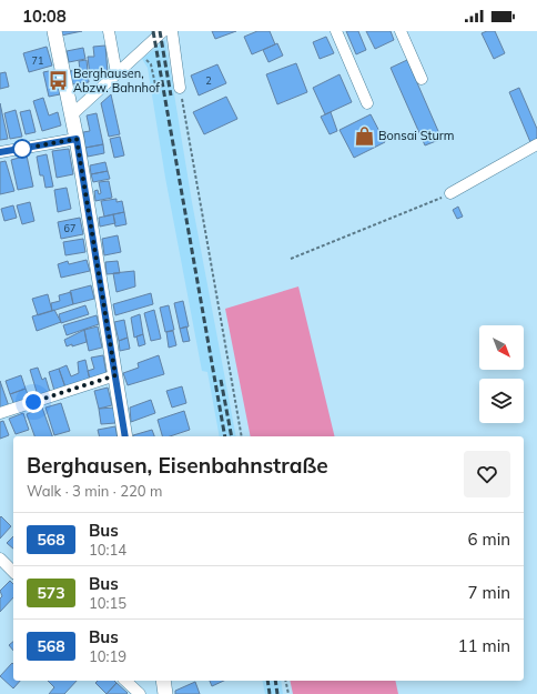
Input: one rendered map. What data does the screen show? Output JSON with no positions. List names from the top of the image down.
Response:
{
  "places": {
    "bus stop": ["Berghausen, Abzw. Bahnhof"],
    "shop": ["Bonsai Sturm"]
  },
  "lines": ["bus line 568"],
  "house_numbers": ["71", "2", "67"],
  "north": "bottom right",
  "page": {
    "status": "10:08",
    "heading": ["Berghausen, Eisenbahnstraße", "Walk · 3 min · 220 m"],
    "list": [
      {
        "mark": "568",
        "name": "Bus",
        "note": "10:14",
        "value": "6 min"
      },
      {
        "mark": "573",
        "name": "Bus",
        "note": "10:15",
        "value": "7 min"
      },
      {
        "mark": "568",
        "name": "Bus",
        "note": "10:19",
        "value": "11 min"
      }
    ]
  }
}
